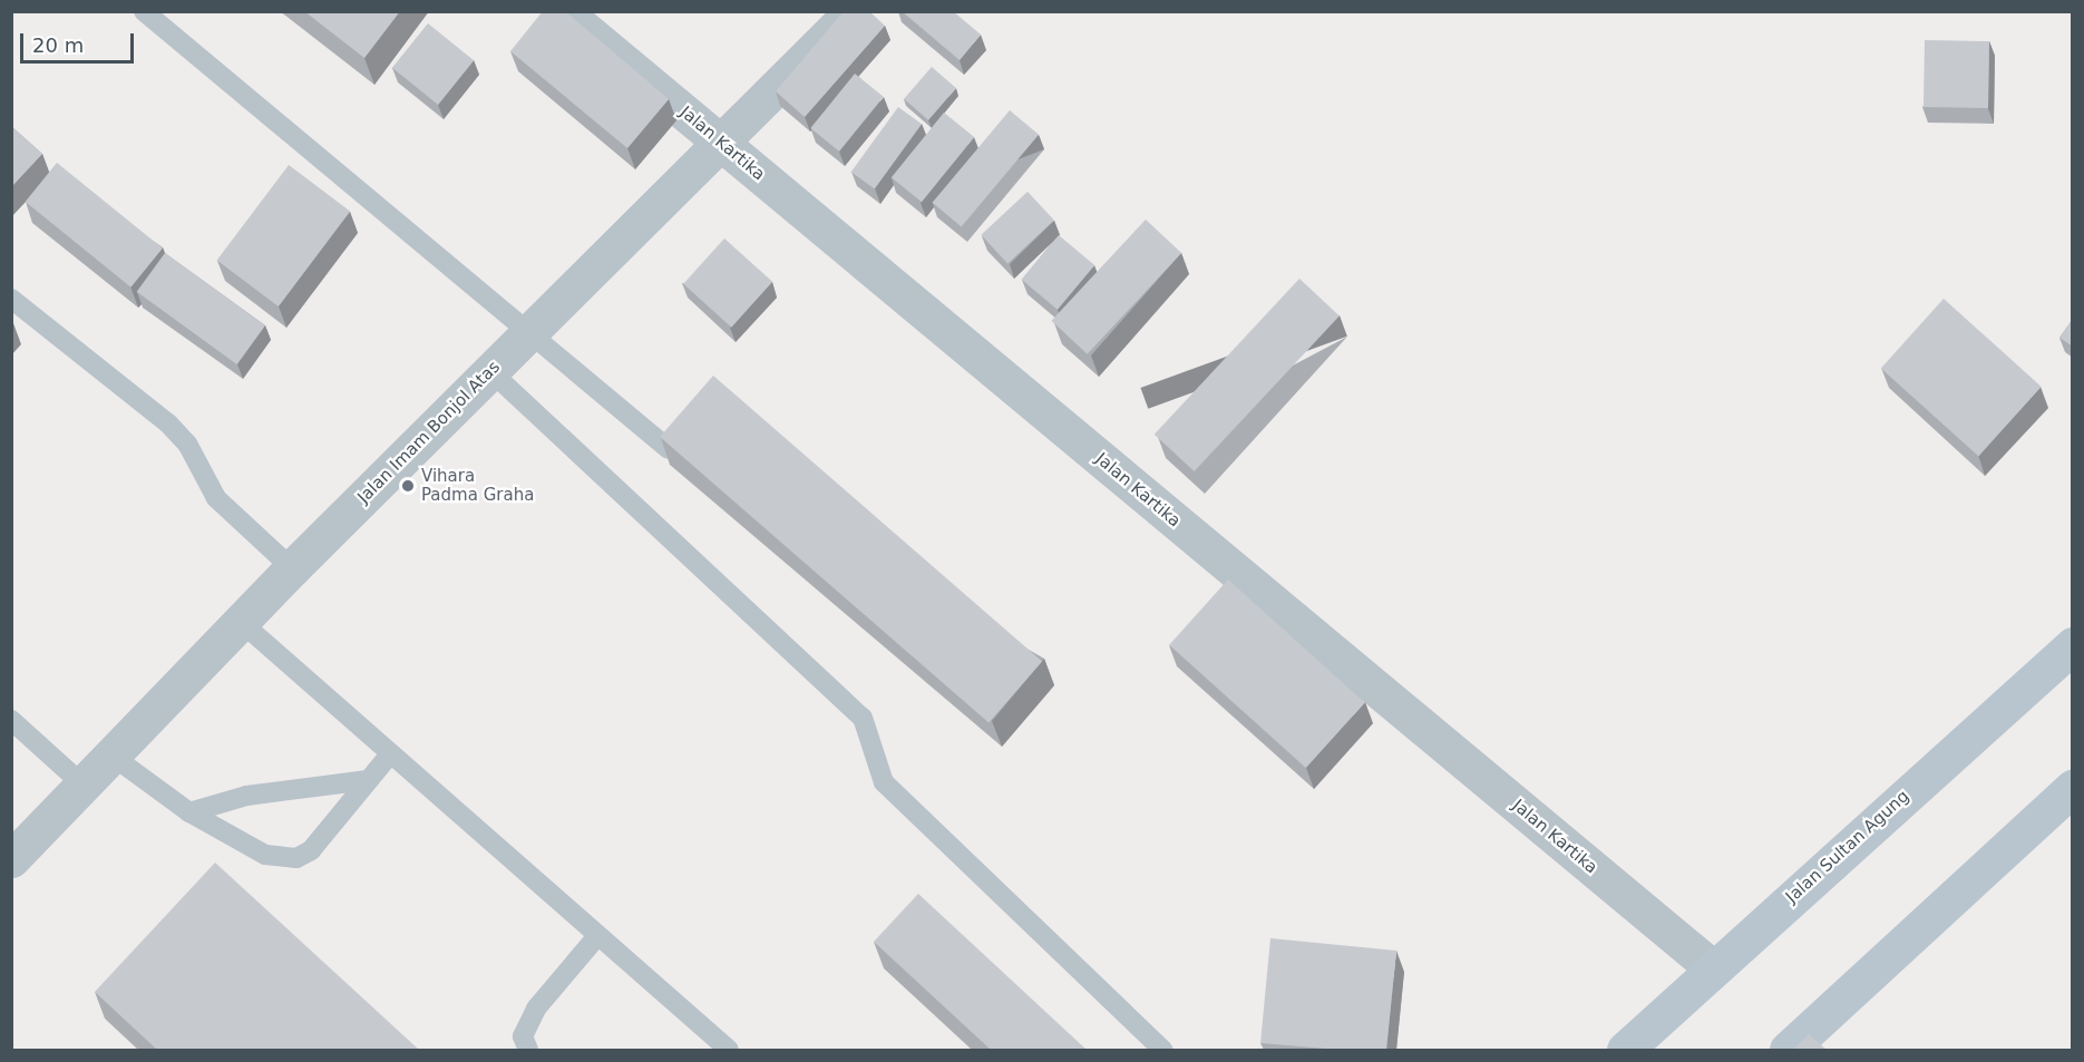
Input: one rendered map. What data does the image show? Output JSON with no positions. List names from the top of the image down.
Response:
{
  "streets": {
    "main road": ["Jalan Sultan Agung"],
    "street": ["Jalan Kartika", "Jalan Imam Bonjol Atas"]
  },
  "crossings": [
    ["Jalan Kartika", "Jalan Imam Bonjol Atas"],
    ["Jalan Kartika", "Jalan Sultan Agung"]
  ],
  "places": ["Vihara Padma Graha"],
  "scale_bar": "20 m"
}
